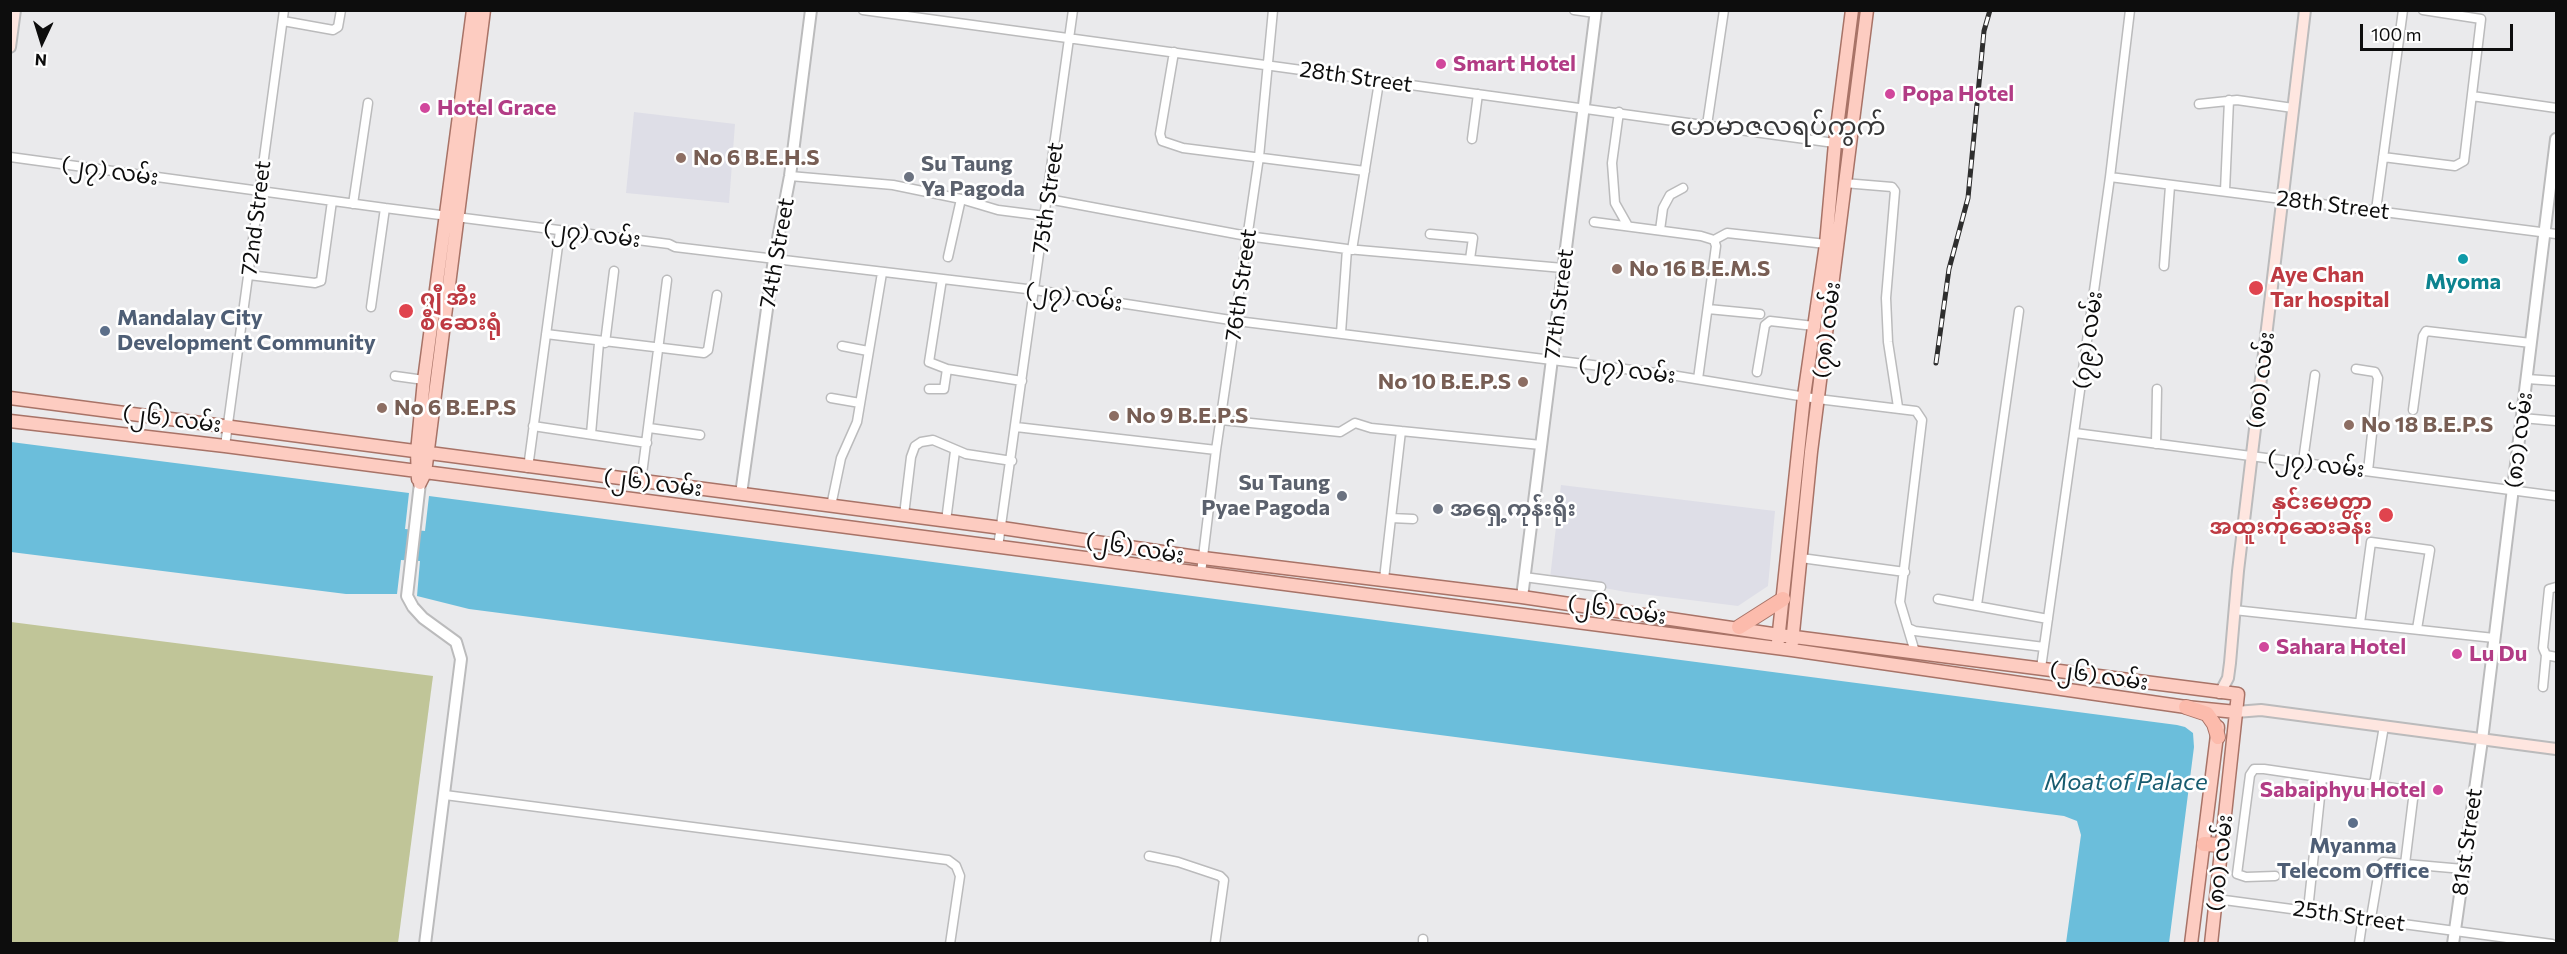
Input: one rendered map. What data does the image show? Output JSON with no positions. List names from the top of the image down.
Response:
{
  "streets": {
    "main road": ["(၇၈) လမ်း", "(၈၀) လမ်း", "(၂၆) လမ်း"],
    "street": [
      "28th Street",
      "(၂၇) လမ်း",
      "75th Street",
      "72nd Street",
      "74th Street",
      "76th Street",
      "77th Street",
      "(၇၉) လမ်း",
      "(၈၁) လမ်း",
      "81st Street",
      "25th Street"
    ]
  },
  "crossings": [
    ["28th Street", "75th Street"],
    ["28th Street", "76th Street"],
    ["28th Street", "77th Street"],
    ["28th Street", "(၇၈) လမ်း"],
    ["28th Street", "(၇၉) လမ်း"],
    ["28th Street", "(၈၀) လမ်း"],
    ["28th Street", "(၈၁) လမ်း"],
    ["(၂၇) လမ်း", "75th Street"],
    ["(၂၇) လမ်း", "72nd Street"],
    ["(၂၇) လမ်း", "74th Street"],
    ["(၂၇) လမ်း", "76th Street"],
    ["(၂၇) လမ်း", "77th Street"],
    ["(၂၇) လမ်း", "(၇၈) လမ်း"],
    ["(၂၇) လမ်း", "(၇၉) လမ်း"],
    ["(၂၇) လမ်း", "(၈၀) လမ်း"],
    ["(၂၇) လမ်း", "(၂၆) လမ်း"],
    ["(၂၇) လမ်း", "(၈၁) လမ်း"],
    ["75th Street", "(၂၆) လမ်း"],
    ["72nd Street", "(၂၆) လမ်း"],
    ["74th Street", "(၂၆) လမ်း"],
    ["76th Street", "(၂၆) လမ်း"],
    ["77th Street", "(၂၆) လမ်း"],
    ["(၇၈) လမ်း", "(၂၆) လမ်း"],
    ["(၇၉) လမ်း", "(၂၆) လမ်း"],
    ["(၈၀) လမ်း", "(၂၆) လမ်း"],
    ["(၈၀) လမ်း", "25th Street"],
    ["(၂၆) လမ်း", "(၈၁) လမ်း"],
    ["(၂၆) လမ်း", "81st Street"],
    ["(၈၁) လမ်း", "81st Street"],
    ["81st Street", "25th Street"]
  ],
  "districts": ["ဟေမာဇလရပ်ကွက်"],
  "water": ["Moat of Palace"],
  "places": [
    "Smart Hotel",
    "Popa Hotel",
    "Hotel Grace",
    "No 6 B.E.H.S",
    "Su Taung Ya Pagoda",
    "Myoma",
    "No 16 B.E.M.S",
    "Aye Chan Tar hospital",
    "ဂျီ အီး စီ ဆေးရုံ",
    "Mandalay City Development Community",
    "No 10 B.E.P.S",
    "No 6 B.E.P.S",
    "No 9 B.E.P.S",
    "No 18 B.E.P.S",
    "Su Taung Pyae Pagoda",
    "အရှေ့ကုန်းရိုး",
    "နှင်းမေတ္တာ အထူးကုဆေးခန်း",
    "Sahara Hotel",
    "Lu Du",
    "Sabaiphyu Hotel",
    "Myanma Telecom Office"
  ],
  "scale_bar": "100 m",
  "north": "bottom"
}
